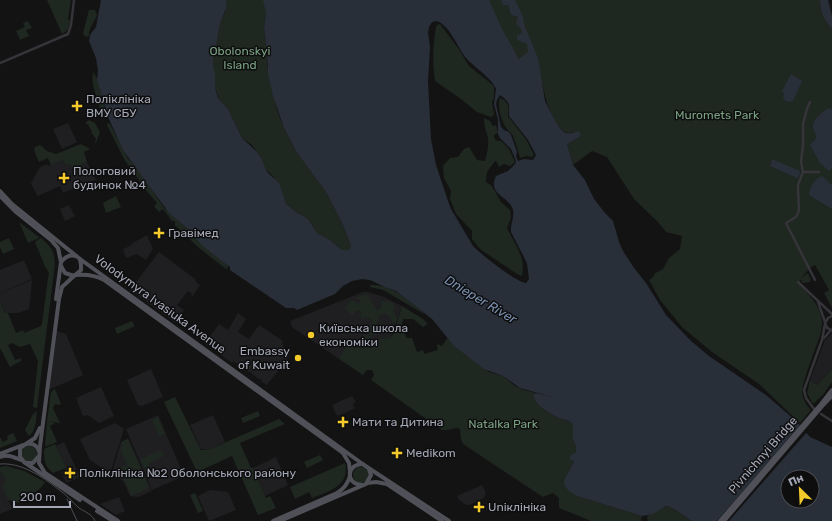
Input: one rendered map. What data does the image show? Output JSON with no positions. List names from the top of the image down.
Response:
{
  "streets": {
    "main road": ["Volodymyra Ivasiuka Avenue", "Pivnichnyi Bridge"]
  },
  "water": ["Dnieper River"],
  "parks": ["Obolonskyi Island", "Muromets Park", "Natalka Park"],
  "places": {
    "health": [
      "Поліклініка ВМУ СБУ",
      "Пологовий будинок №4",
      "Гравімед",
      "Мати та Дитина",
      "Medikom",
      "Поліклініка №2 Оболонського району",
      "Uniклініка"
    ],
    "other": ["Київська школа економіки", "Embassy of Kuwait"]
  },
  "scale_bar": "200 m",
  "north": "top left"
}
